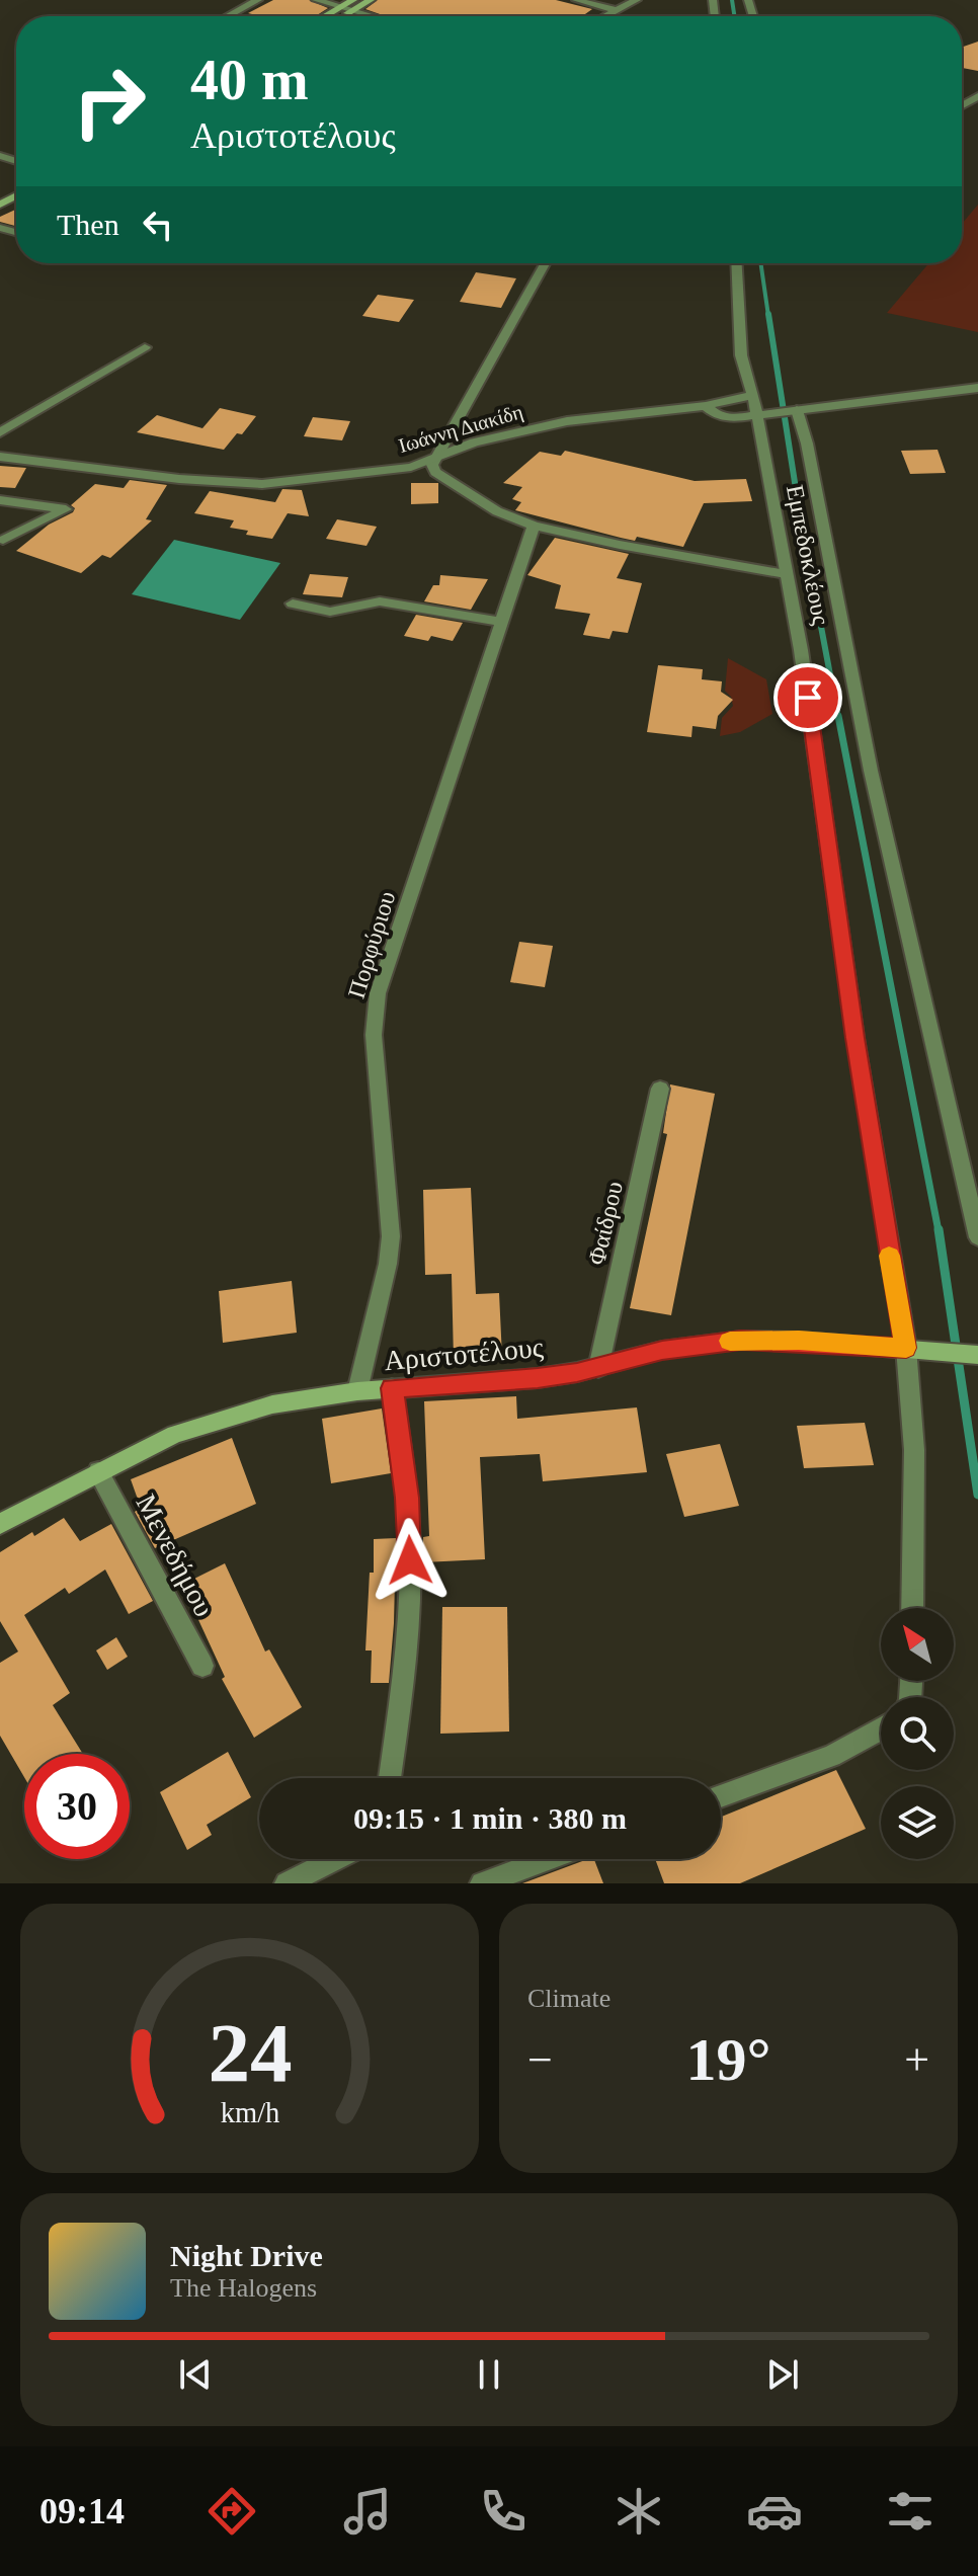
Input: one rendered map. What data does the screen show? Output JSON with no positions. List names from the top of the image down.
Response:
{
  "streets": {
    "main road": ["Αριστοτέλους"],
    "street": [
      "Ιωάννη Διακίδη",
      "Εμπεδοκλέους",
      "Πορφύριου",
      "Φαίδρου",
      "Μενεδήμου"
    ]
  },
  "crossings": [
    ["Ιωάννη Διακίδη", "Εμπεδοκλέους"],
    ["Εμπεδοκλέους", "Αριστοτέλους"],
    ["Πορφύριου", "Αριστοτέλους"],
    ["Φαίδρου", "Αριστοτέλους"],
    ["Αριστοτέλους", "Μενεδήμου"]
  ],
  "north": "top left",
  "page": {
    "turn": ["40 m", "Αριστοτέλους"],
    "then": "Then",
    "limit": "30",
    "trip": "09:15 · 1 min · 380 m",
    "tile": "Climate",
    "heat": ["−", "19°", "+"],
    "song": ["Night Drive", "The Halogens"],
    "tabs": "09:14",
    "gauge": ["24", "km/h"]
  }
}
